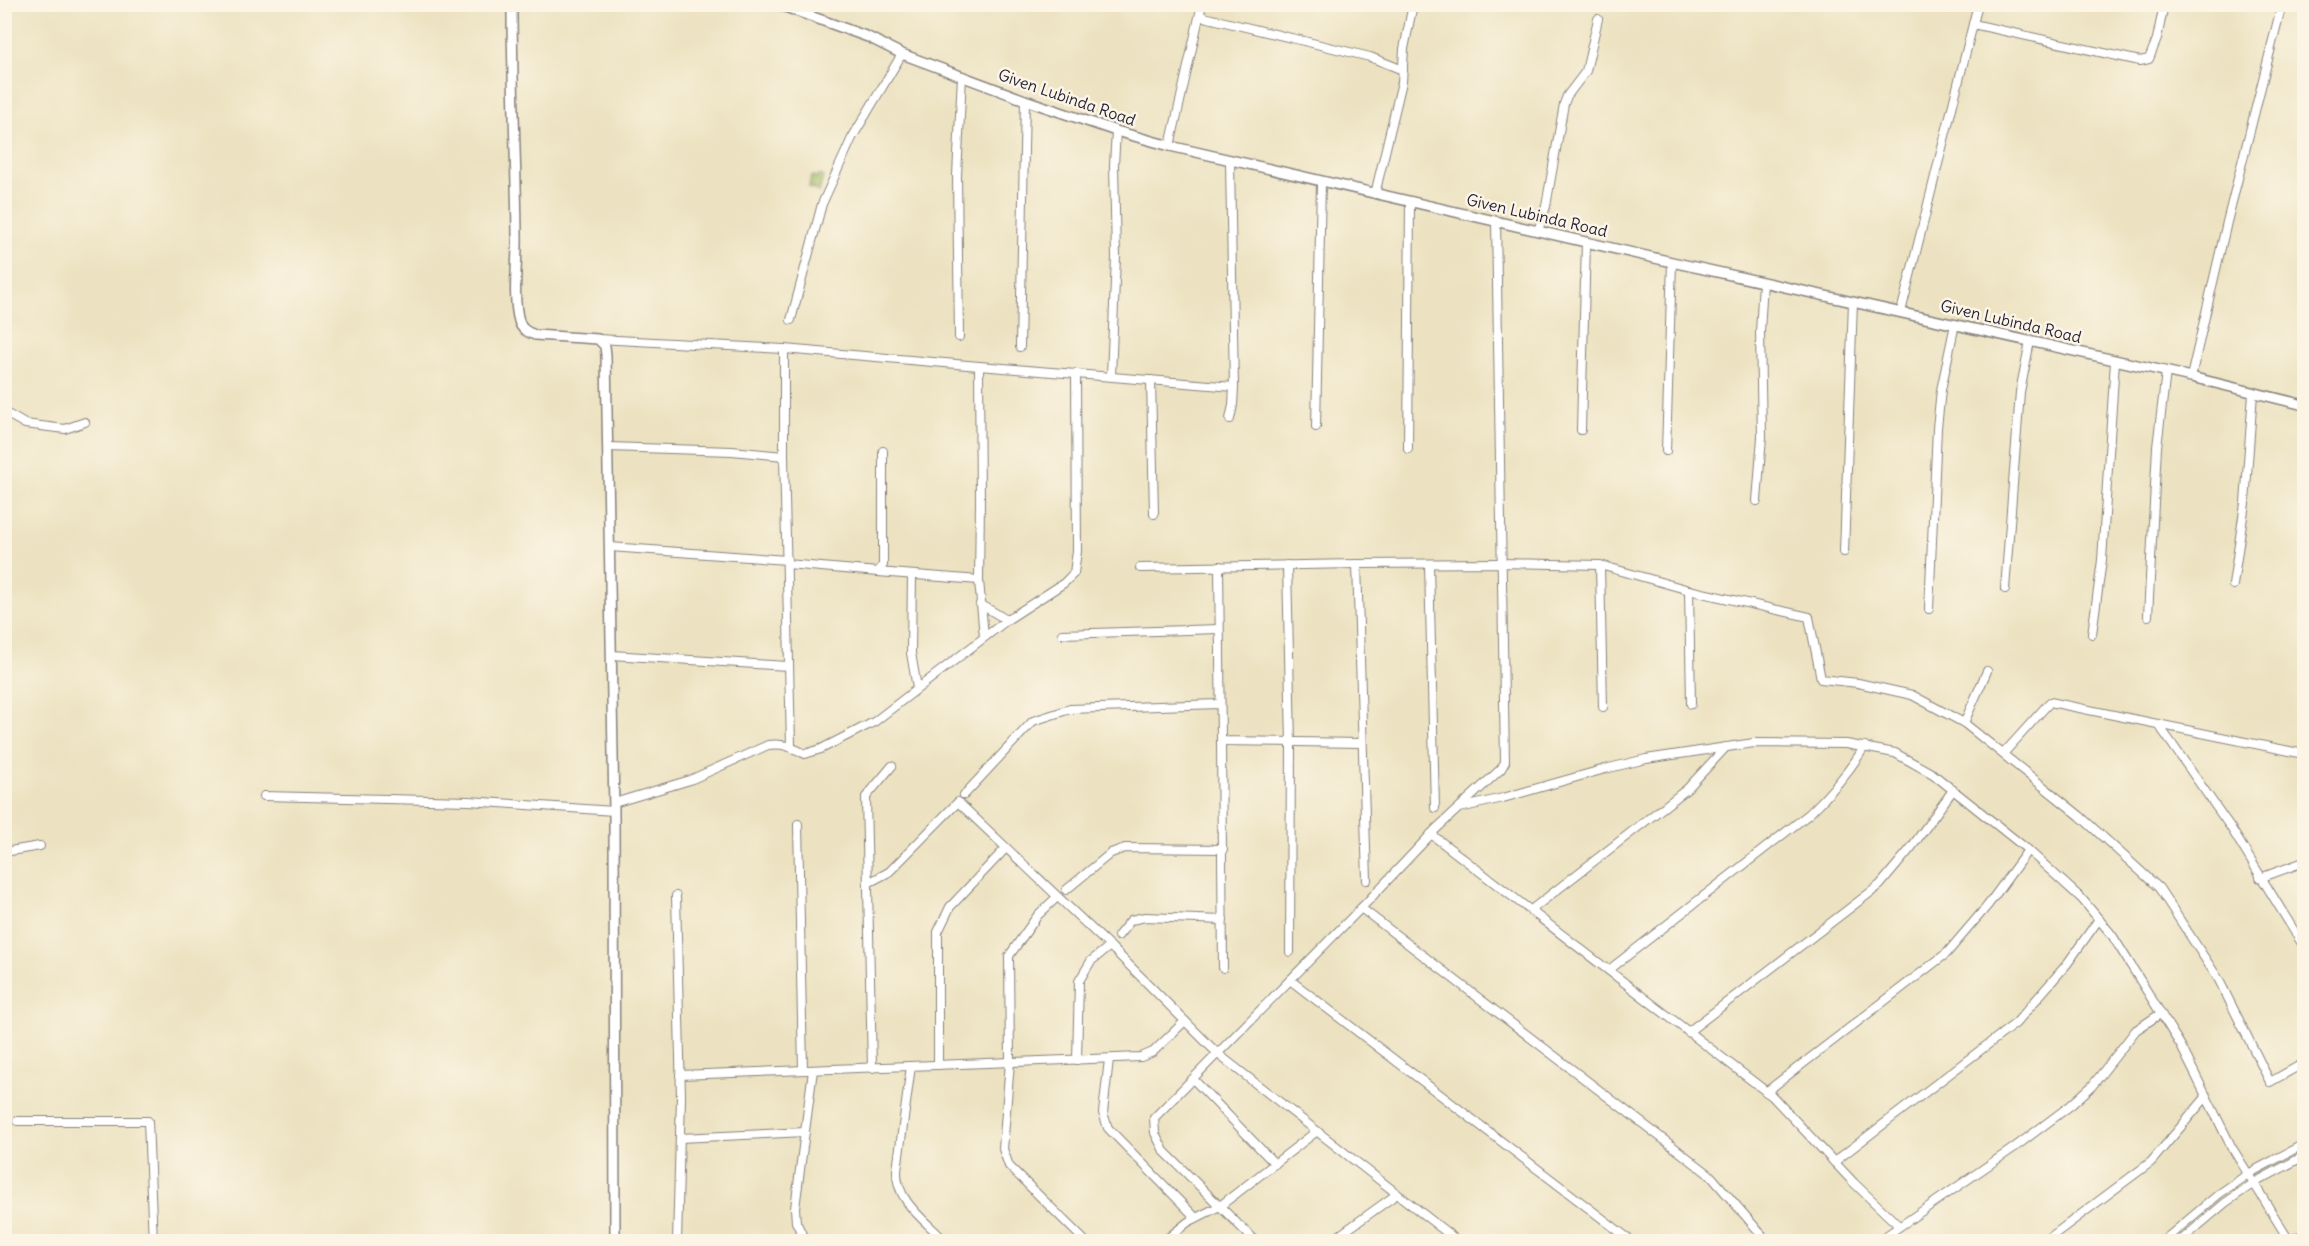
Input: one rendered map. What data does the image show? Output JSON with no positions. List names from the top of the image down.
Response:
{
  "streets": {
    "street": ["Given Lubinda Road"]
  }
}
